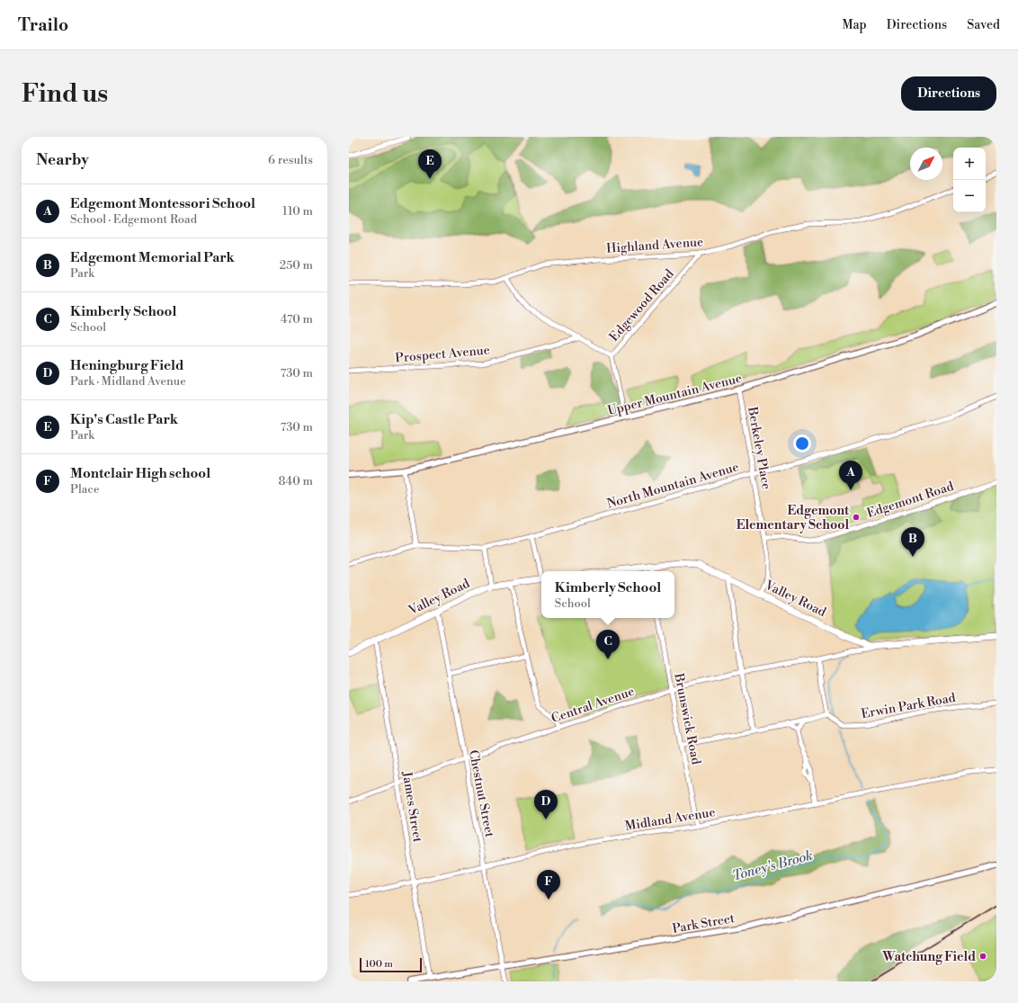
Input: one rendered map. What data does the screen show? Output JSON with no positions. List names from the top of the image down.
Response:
{
  "streets": {
    "main road": ["Valley Road"],
    "street": [
      "Highland Avenue",
      "Edgewood Road",
      "Prospect Avenue",
      "Upper Mountain Avenue",
      "Berkeley Place",
      "North Mountain Avenue",
      "Edgemont Road",
      "Central Avenue",
      "Erwin Park Road",
      "Brunswick Road",
      "Chestnut Street",
      "James Street",
      "Midland Avenue",
      "Park Street"
    ]
  },
  "crossings": [
    ["Highland Avenue", "Edgewood Road"],
    ["Edgewood Road", "Upper Mountain Avenue"],
    ["Upper Mountain Avenue", "Berkeley Place"],
    ["Berkeley Place", "North Mountain Avenue"],
    ["Berkeley Place", "Edgemont Road"],
    ["Berkeley Place", "Valley Road"],
    ["Valley Road", "Central Avenue"],
    ["Valley Road", "Chestnut Street"],
    ["Valley Road", "James Street"],
    ["Central Avenue", "Brunswick Road"],
    ["Central Avenue", "Chestnut Street"],
    ["Central Avenue", "James Street"],
    ["Brunswick Road", "Midland Avenue"],
    ["Chestnut Street", "Midland Avenue"],
    ["Chestnut Street", "Park Street"],
    ["James Street", "Midland Avenue"],
    ["James Street", "Park Street"]
  ],
  "water": ["Toney's Brook"],
  "places": ["Edgemont Elementary School", "Watchung Field"],
  "scale_bar": "100 m",
  "north": "top right",
  "page": {
    "header": "Trailo",
    "nav": ["Map", "Directions", "Saved"],
    "buttons": "Directions",
    "title": "Find us",
    "heading": ["Nearby", "6 results"],
    "map_buttons": ["+", "−"],
    "pins": [
      "E",
      "A",
      "B",
      "C",
      "D",
      "F"
    ],
    "list": [
      {
        "mark": "A",
        "name": "Edgemont Montessori School",
        "note": "School · Edgemont Road",
        "value": "110 m"
      },
      {
        "mark": "B",
        "name": "Edgemont Memorial Park",
        "note": "Park",
        "value": "250 m"
      },
      {
        "mark": "C",
        "name": "Kimberly School",
        "note": "School",
        "value": "470 m"
      },
      {
        "mark": "D",
        "name": "Heningburg Field",
        "note": "Park · Midland Avenue",
        "value": "730 m"
      },
      {
        "mark": "E",
        "name": "Kip's Castle Park",
        "note": "Park",
        "value": "730 m"
      },
      {
        "mark": "F",
        "name": "Montclair High school",
        "note": "Place",
        "value": "840 m"
      }
    ],
    "popup": ["Kimberly School", "School"],
    "scale": "100 m"
  }
}
